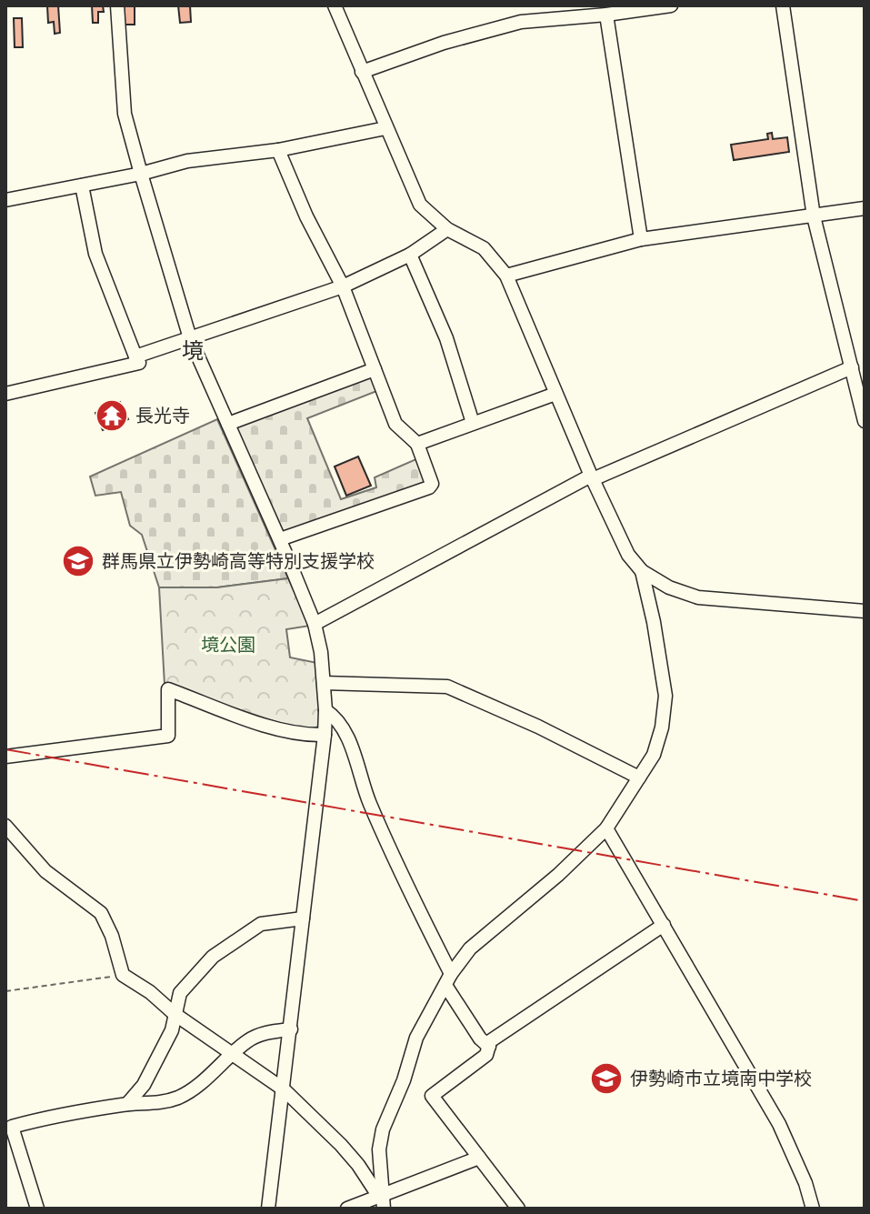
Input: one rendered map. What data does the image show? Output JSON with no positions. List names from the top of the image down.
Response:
{
  "districts": ["境"],
  "parks": ["境公園"],
  "places": {
    "temple": ["長光寺"],
    "school or university": ["群馬県立伊勢崎高等特別支援学校", "伊勢崎市立境南中学校"]
  }
}
